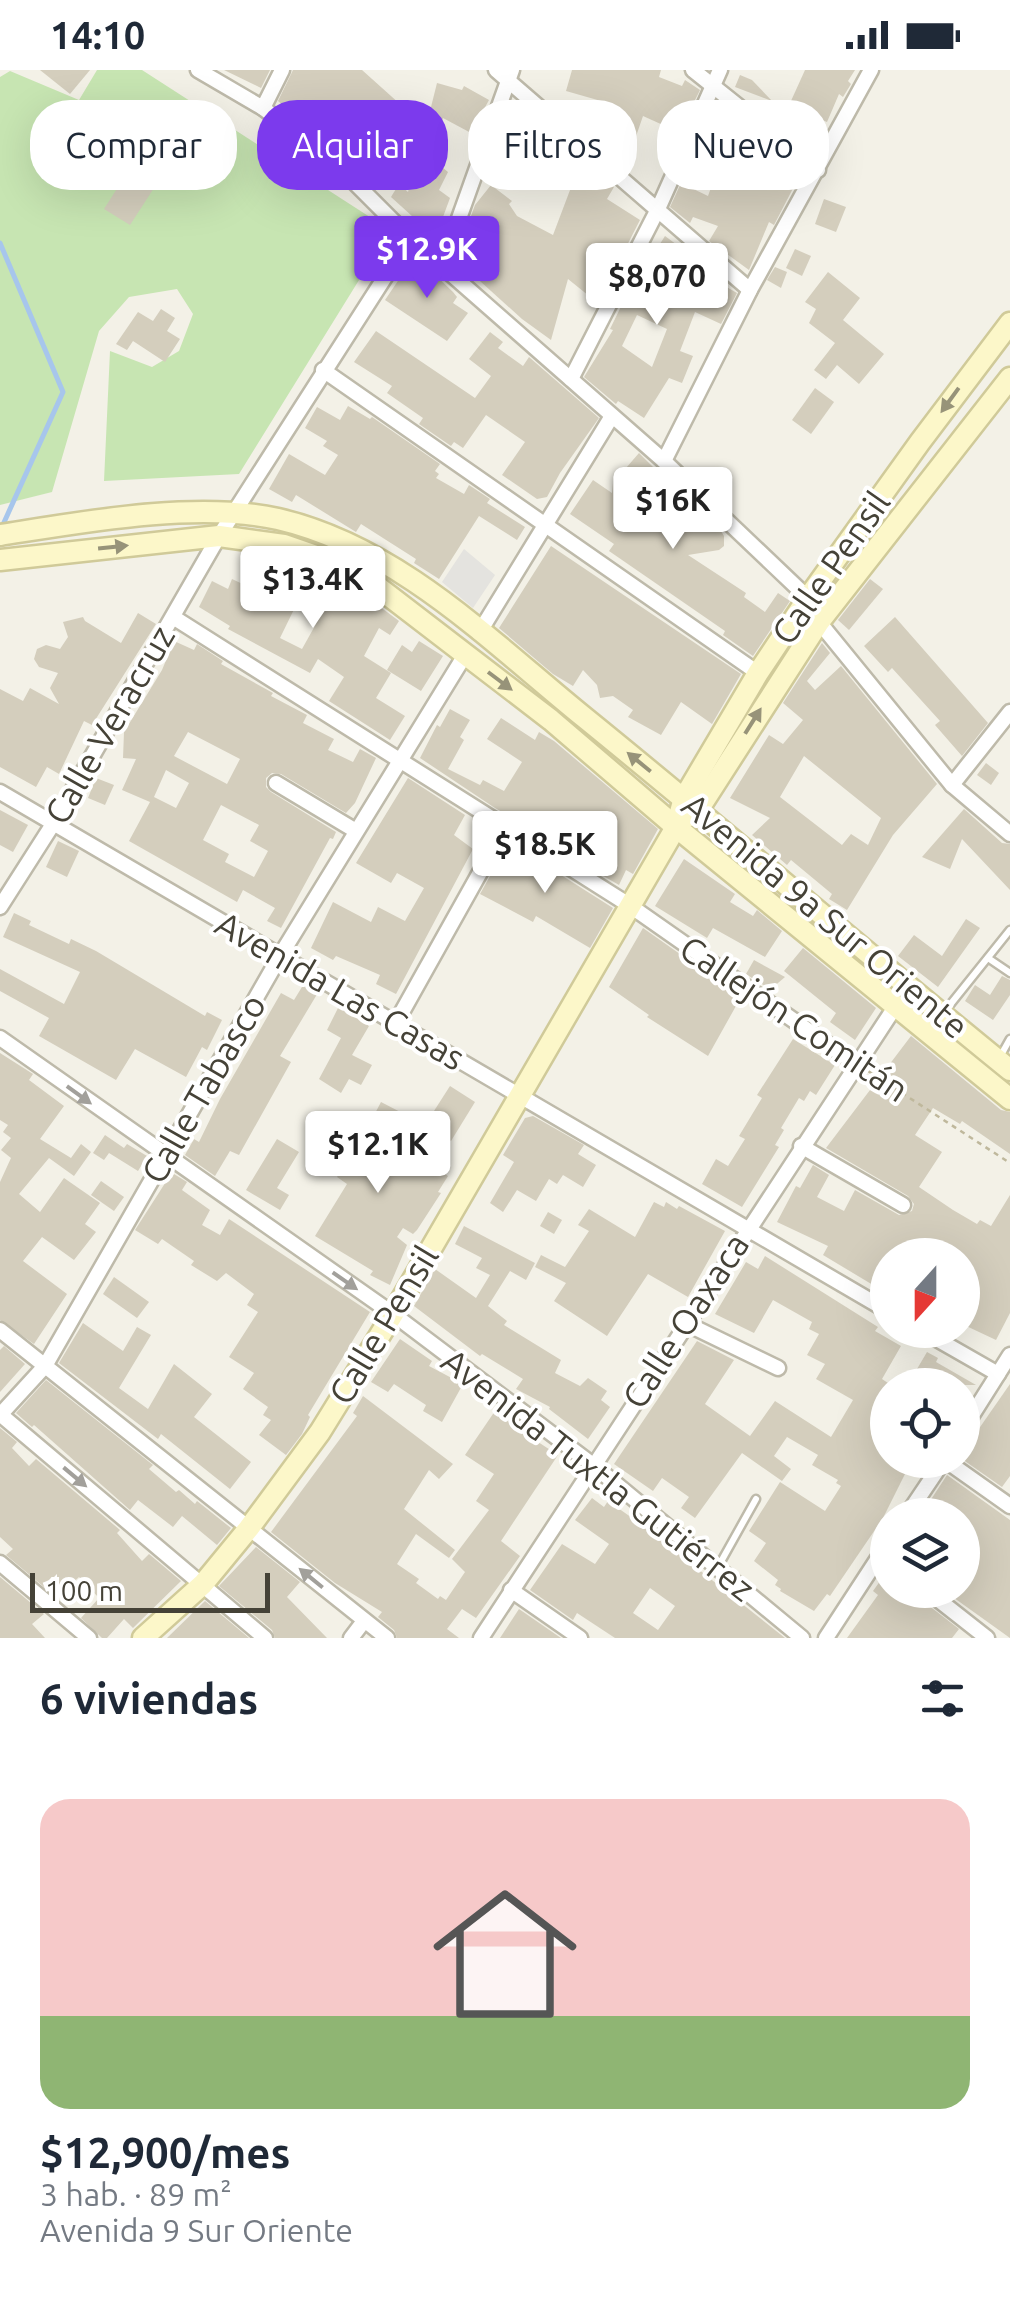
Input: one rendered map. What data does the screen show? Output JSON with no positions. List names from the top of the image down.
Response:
{
  "streets": {
    "main road": ["Calle Pensil", "Avenida 9a Sur Oriente"],
    "street": [
      "Calle Veracruz",
      "Avenida Las Casas",
      "Callejón Comitán",
      "Calle Tabasco",
      "Calle Oaxaca",
      "Avenida Tuxtla Gutiérrez"
    ]
  },
  "crossings": [
    ["Calle Pensil", "Avenida 9a Sur Oriente"],
    ["Calle Pensil", "Avenida Las Casas"],
    ["Calle Pensil", "Callejón Comitán"],
    ["Calle Pensil", "Avenida Tuxtla Gutiérrez"],
    ["Calle Veracruz", "Avenida 9a Sur Oriente"],
    ["Calle Veracruz", "Avenida Las Casas"],
    ["Calle Veracruz", "Callejón Comitán"],
    ["Avenida 9a Sur Oriente", "Calle Tabasco"],
    ["Avenida 9a Sur Oriente", "Calle Oaxaca"],
    ["Avenida Las Casas", "Calle Tabasco"],
    ["Avenida Las Casas", "Calle Oaxaca"],
    ["Callejón Comitán", "Calle Tabasco"],
    ["Callejón Comitán", "Calle Oaxaca"],
    ["Calle Tabasco", "Avenida Tuxtla Gutiérrez"],
    ["Calle Oaxaca", "Avenida Tuxtla Gutiérrez"]
  ],
  "one_way": ["Avenida Tuxtla Gutiérrez"],
  "scale_bar": "100 m",
  "north": "bottom",
  "page": {
    "status": "14:10",
    "chip": [
      "Comprar",
      "Alquilar",
      "Filtros",
      "Nuevo"
    ],
    "price": [
      "$12.9K",
      "$8,070",
      "$16K",
      "$13.4K",
      "$18.5K",
      "$12.1K"
    ],
    "scale": "100 m",
    "heading": "6 viviendas",
    "list": [
      {
        "name": "$12,900/mes",
        "note": "3 hab. · 89 m² · Avenida 9 Sur Oriente"
      }
    ]
  }
}
